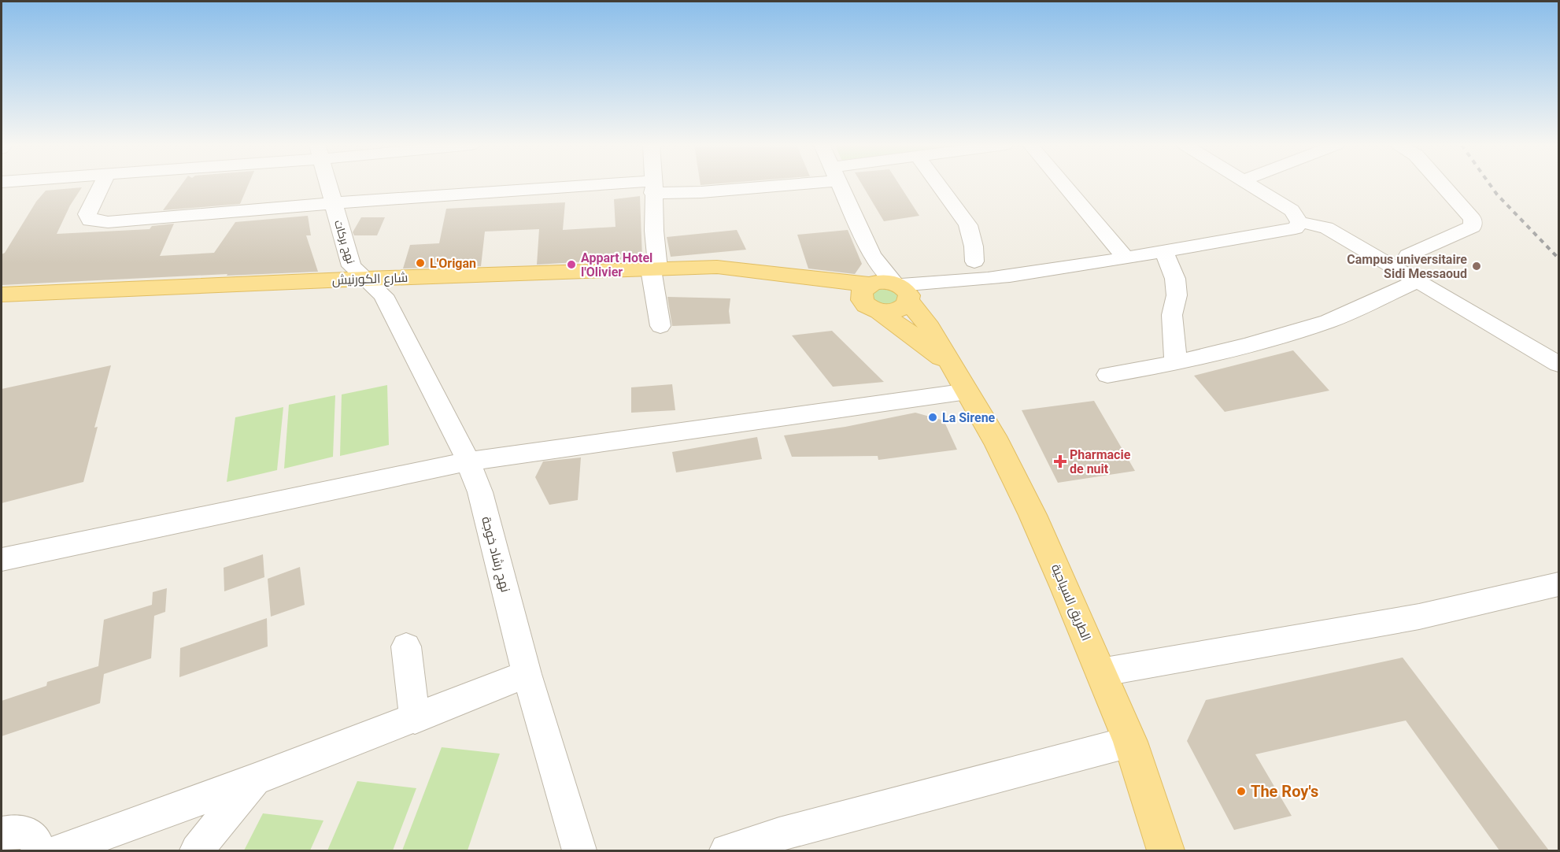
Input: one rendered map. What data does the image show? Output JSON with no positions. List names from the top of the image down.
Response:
{
  "streets": {
    "main road": ["شارع الكورنيش", "الطريق السياحية"],
    "street": ["نهج بركات", "نهج رشاد خوجة"]
  },
  "crossings": [
    ["نهج بركات", "شارع الكورنيش"],
    ["نهج بركات", "نهج رشاد خوجة"],
    ["شارع الكورنيش", "نهج رشاد خوجة"],
    ["شارع الكورنيش", "الطريق السياحية"]
  ],
  "places": {
    "other": [
      "L'Origan",
      "Appart Hotel l'Olivier",
      "Campus universitaire Sidi Messaoud",
      "La Sirene",
      "The Roy's"
    ],
    "health": ["Pharmacie de nuit"]
  }
}
